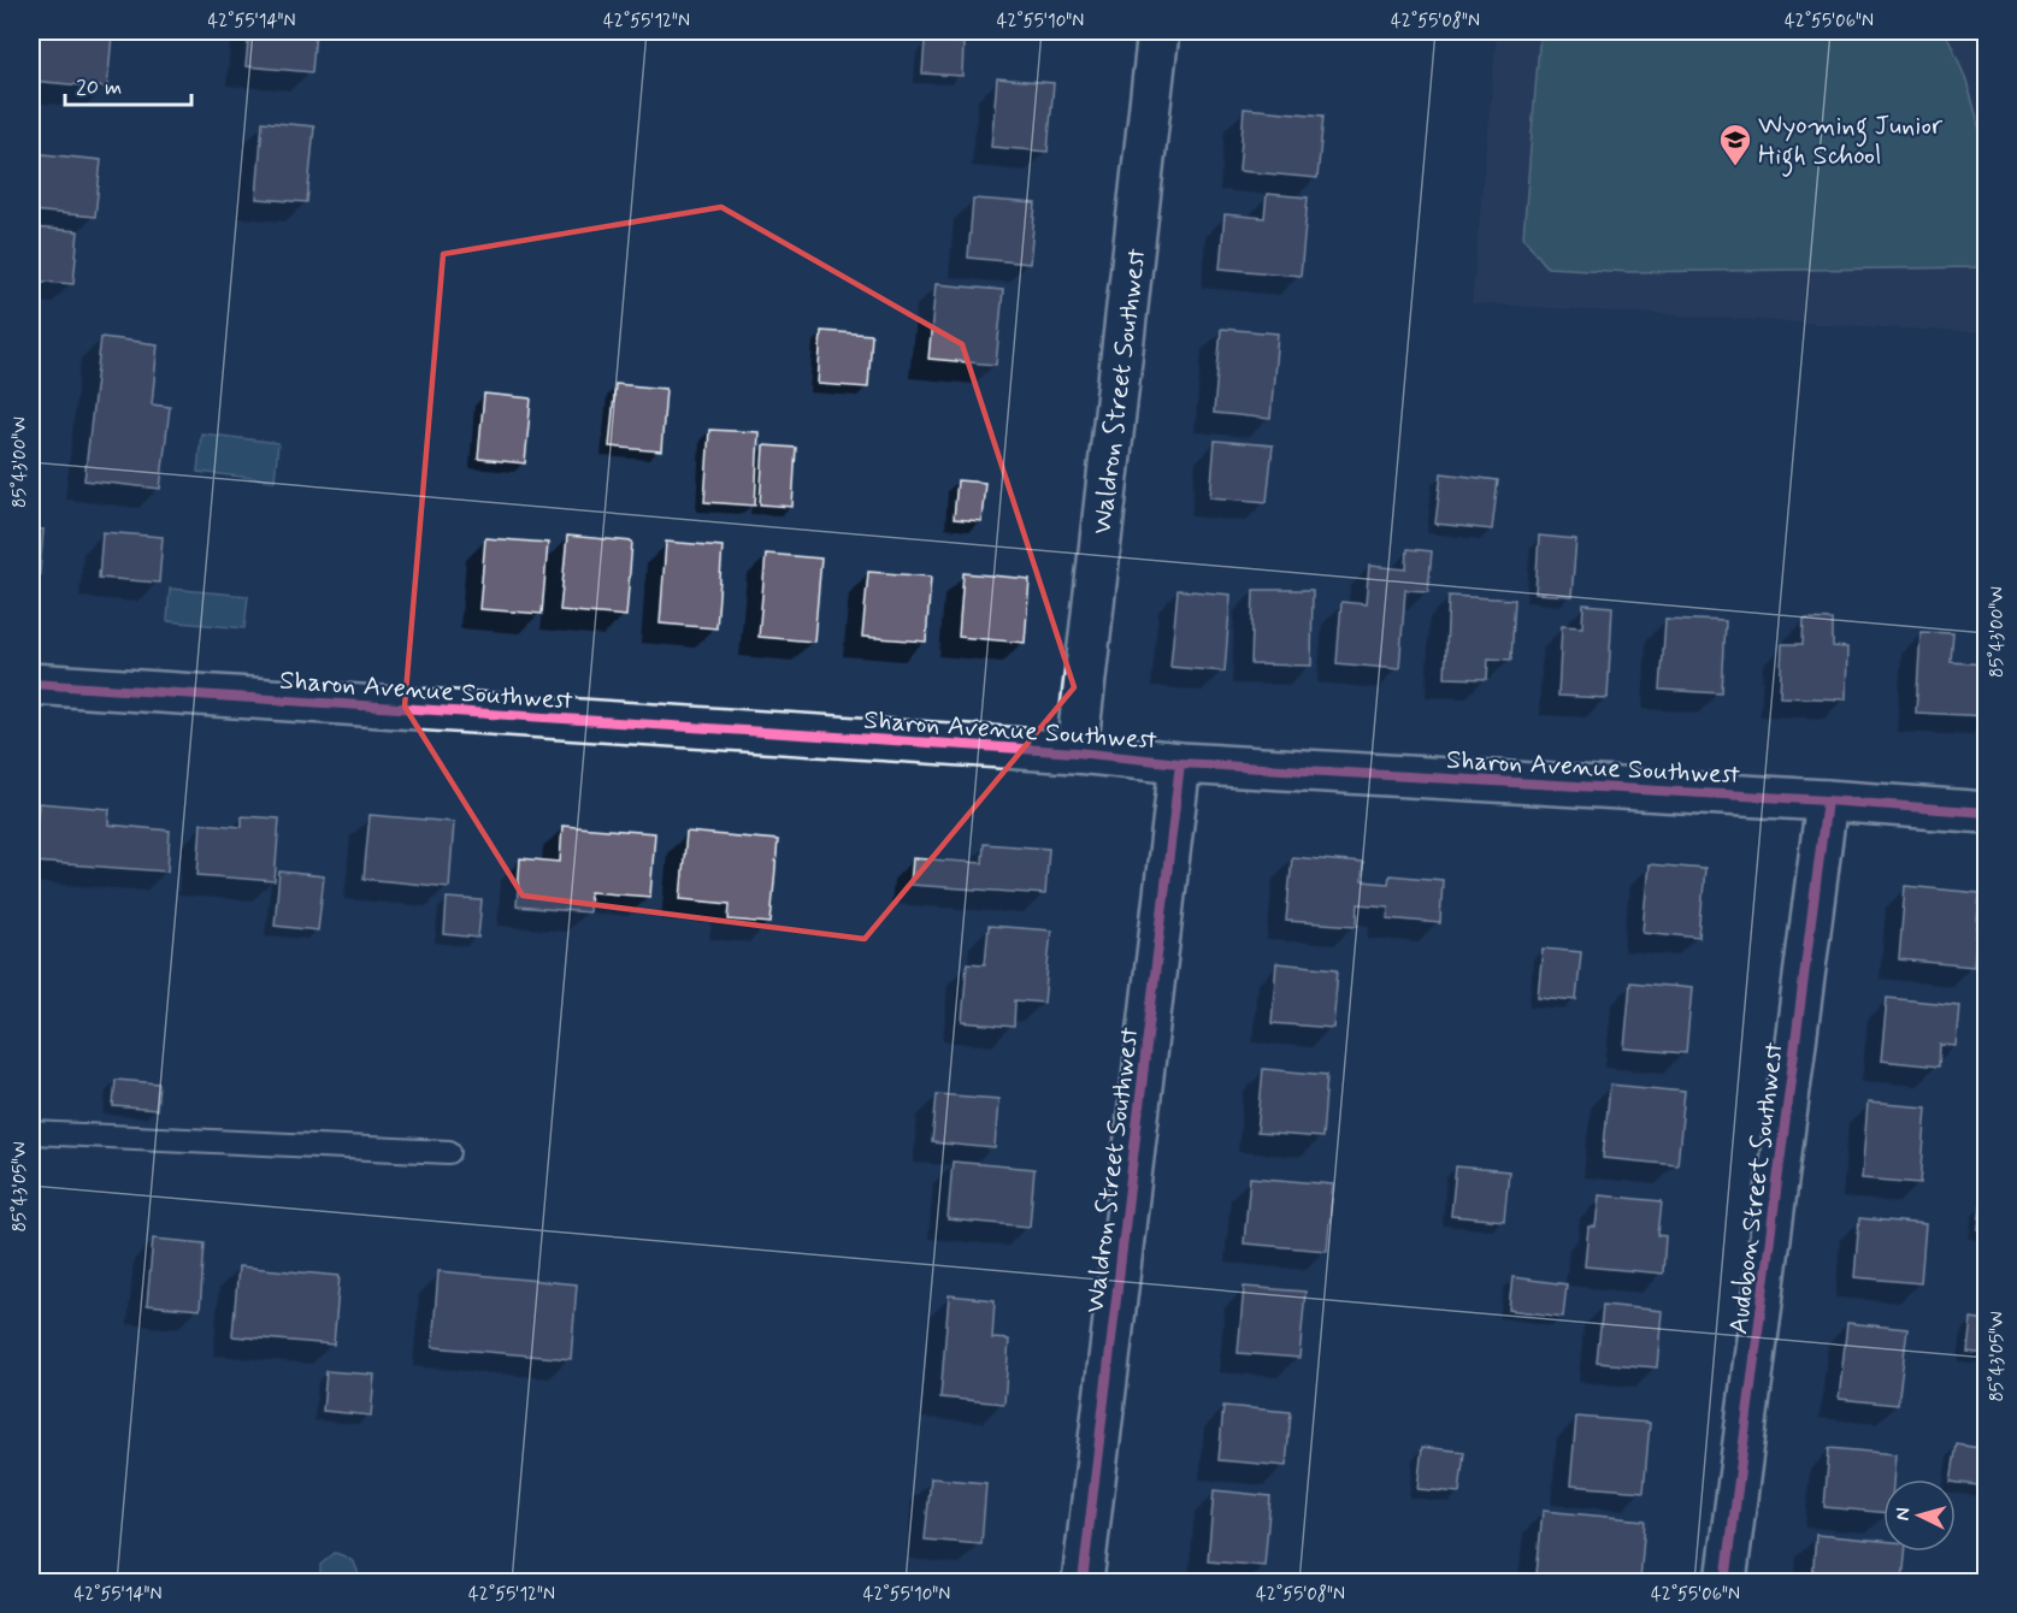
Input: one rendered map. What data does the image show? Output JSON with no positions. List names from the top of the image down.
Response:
{
  "streets": {
    "street": ["Waldron Street Southwest", "Sharon Avenue Southwest", "Audobon Street Southwest"]
  },
  "crossings": [
    ["Waldron Street Southwest", "Sharon Avenue Southwest"],
    ["Sharon Avenue Southwest", "Audobon Street Southwest"]
  ],
  "places": {
    "school or university": ["Wyoming Junior High School"]
  },
  "scale_bar": "20 m",
  "north": "left",
  "coordinates": [
    "42°55'14\"N",
    "42°55'12\"N",
    "42°55'10\"N",
    "42°55'08\"N",
    "42°55'06\"N",
    "85°43'00\"W",
    "85°43'05\"W"
  ]
}
